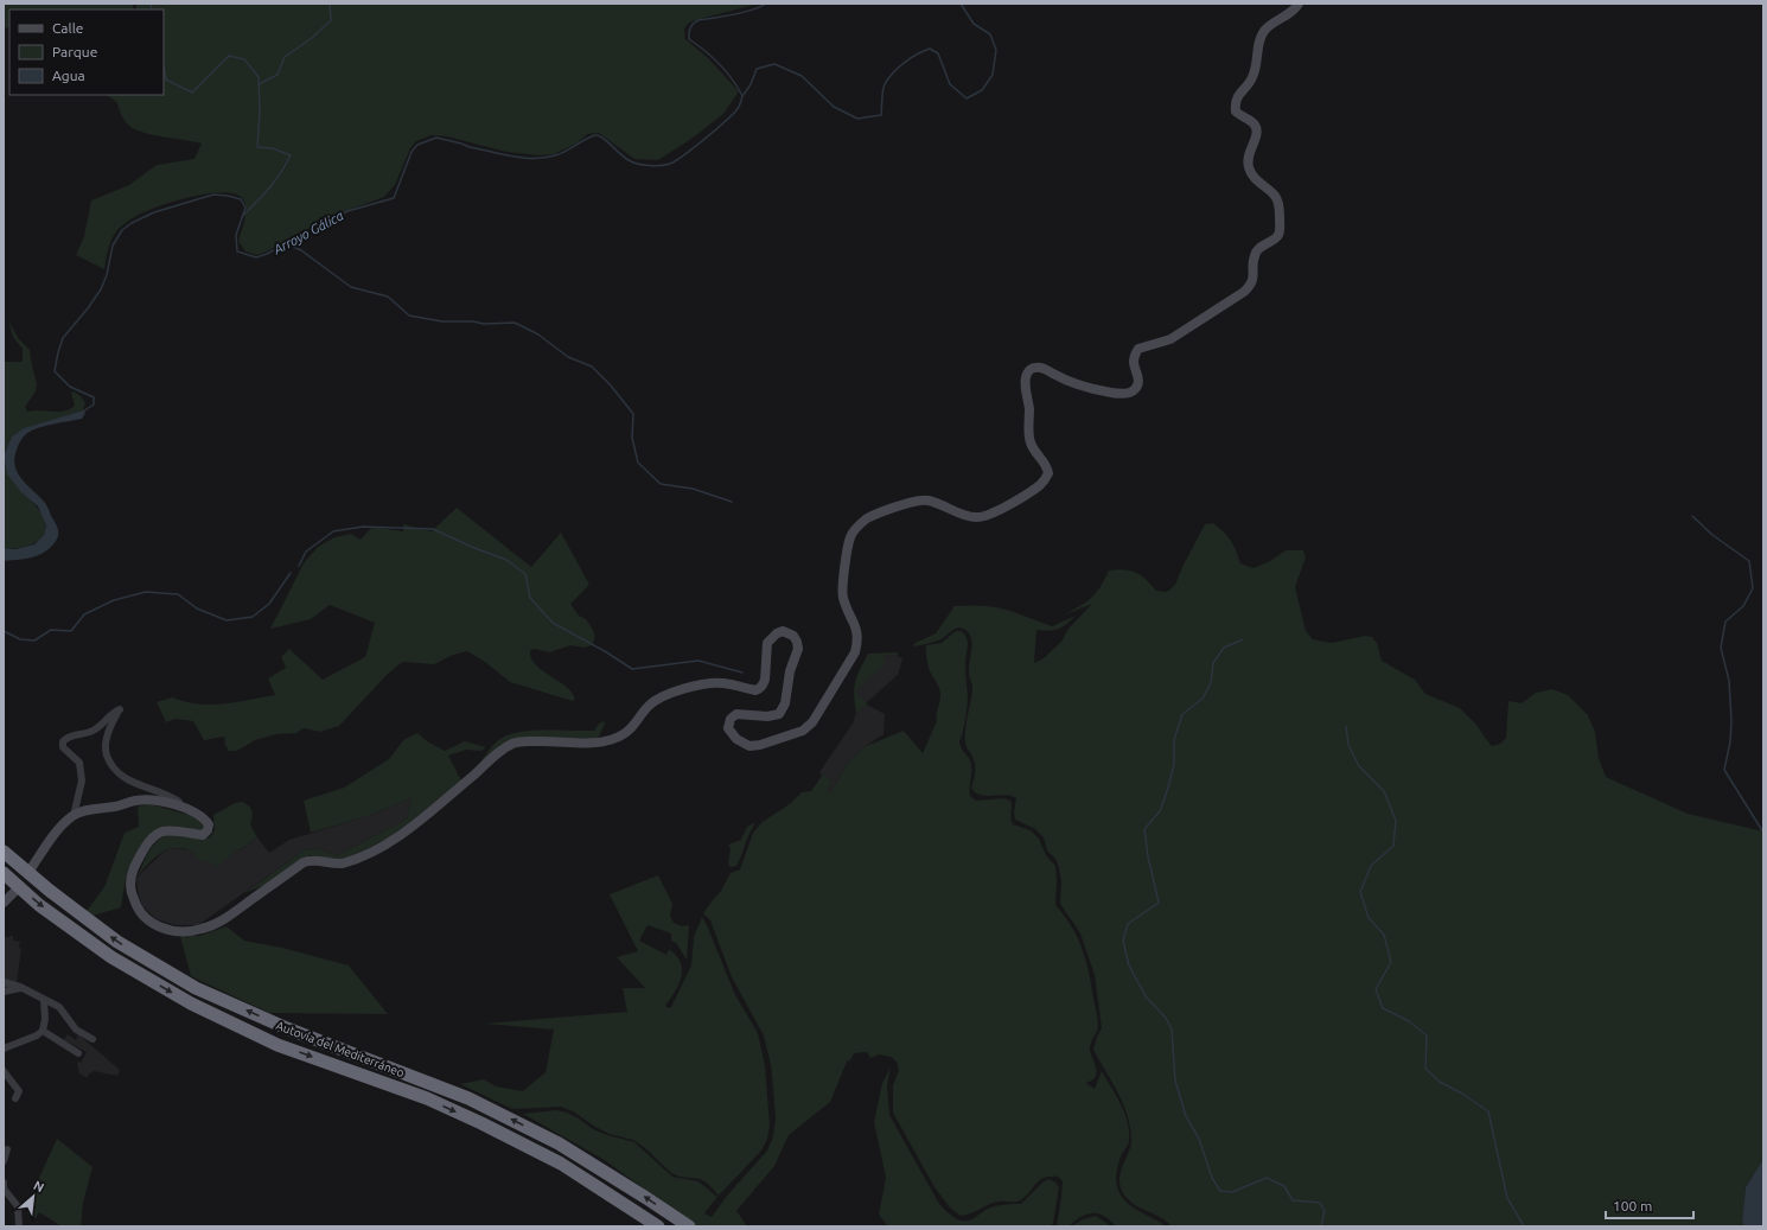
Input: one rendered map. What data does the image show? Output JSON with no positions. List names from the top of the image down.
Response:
{
  "streets": {
    "highway": ["Autovía del Mediterráneo"]
  },
  "water": ["Arroyo Gálica"],
  "legend": ["Calle", "Parque", "Agua"],
  "scale_bar": "100 m",
  "north": "top right"
}
